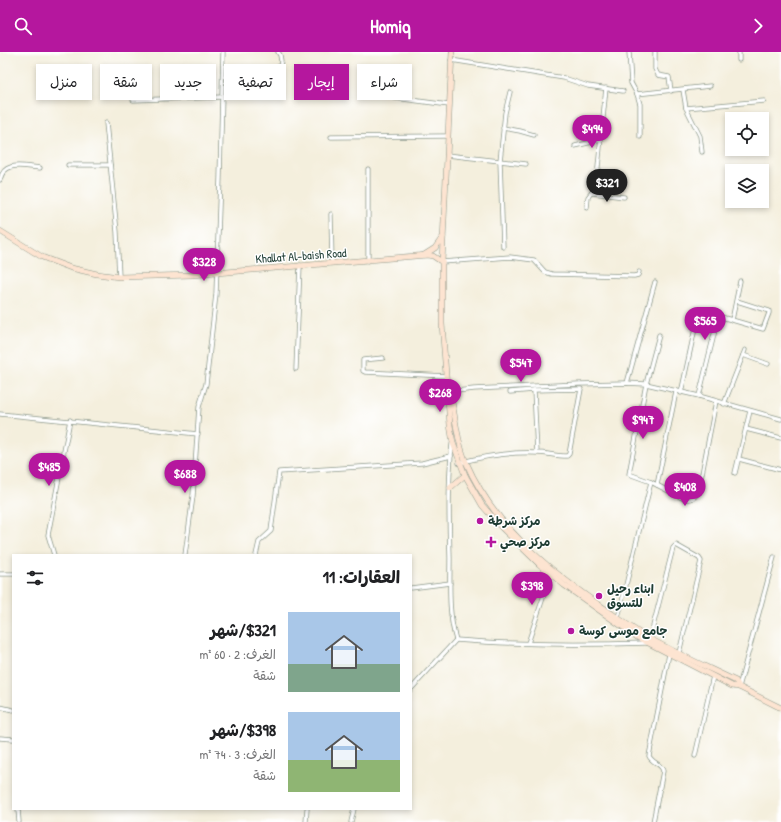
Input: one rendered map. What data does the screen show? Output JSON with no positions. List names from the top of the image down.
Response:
{
  "streets": {
    "street": ["Khallat Al-baish Road"]
  },
  "places": {
    "other": ["مركز شرطة", "ابناء رحيل للتسوق", "جامع موسى كوسة"],
    "health": ["مركز صحي"]
  },
  "page": {
    "header": "Homiq",
    "chip": [
      "شراء",
      "إيجار",
      "تصفية",
      "جديد",
      "شقة",
      "منزل"
    ],
    "price": [
      "$494",
      "$321",
      "$328",
      "$565",
      "$547",
      "$268",
      "$947",
      "$485",
      "$688",
      "$408",
      "$398"
    ],
    "heading": "العقارات: 11",
    "list": [
      {
        "name": "$321/شهر",
        "note": "الغرف: 2 · 60 m² · شقة"
      },
      {
        "name": "$398/شهر",
        "note": "الغرف: 3 · 74 m² · شقة"
      }
    ]
  }
}
